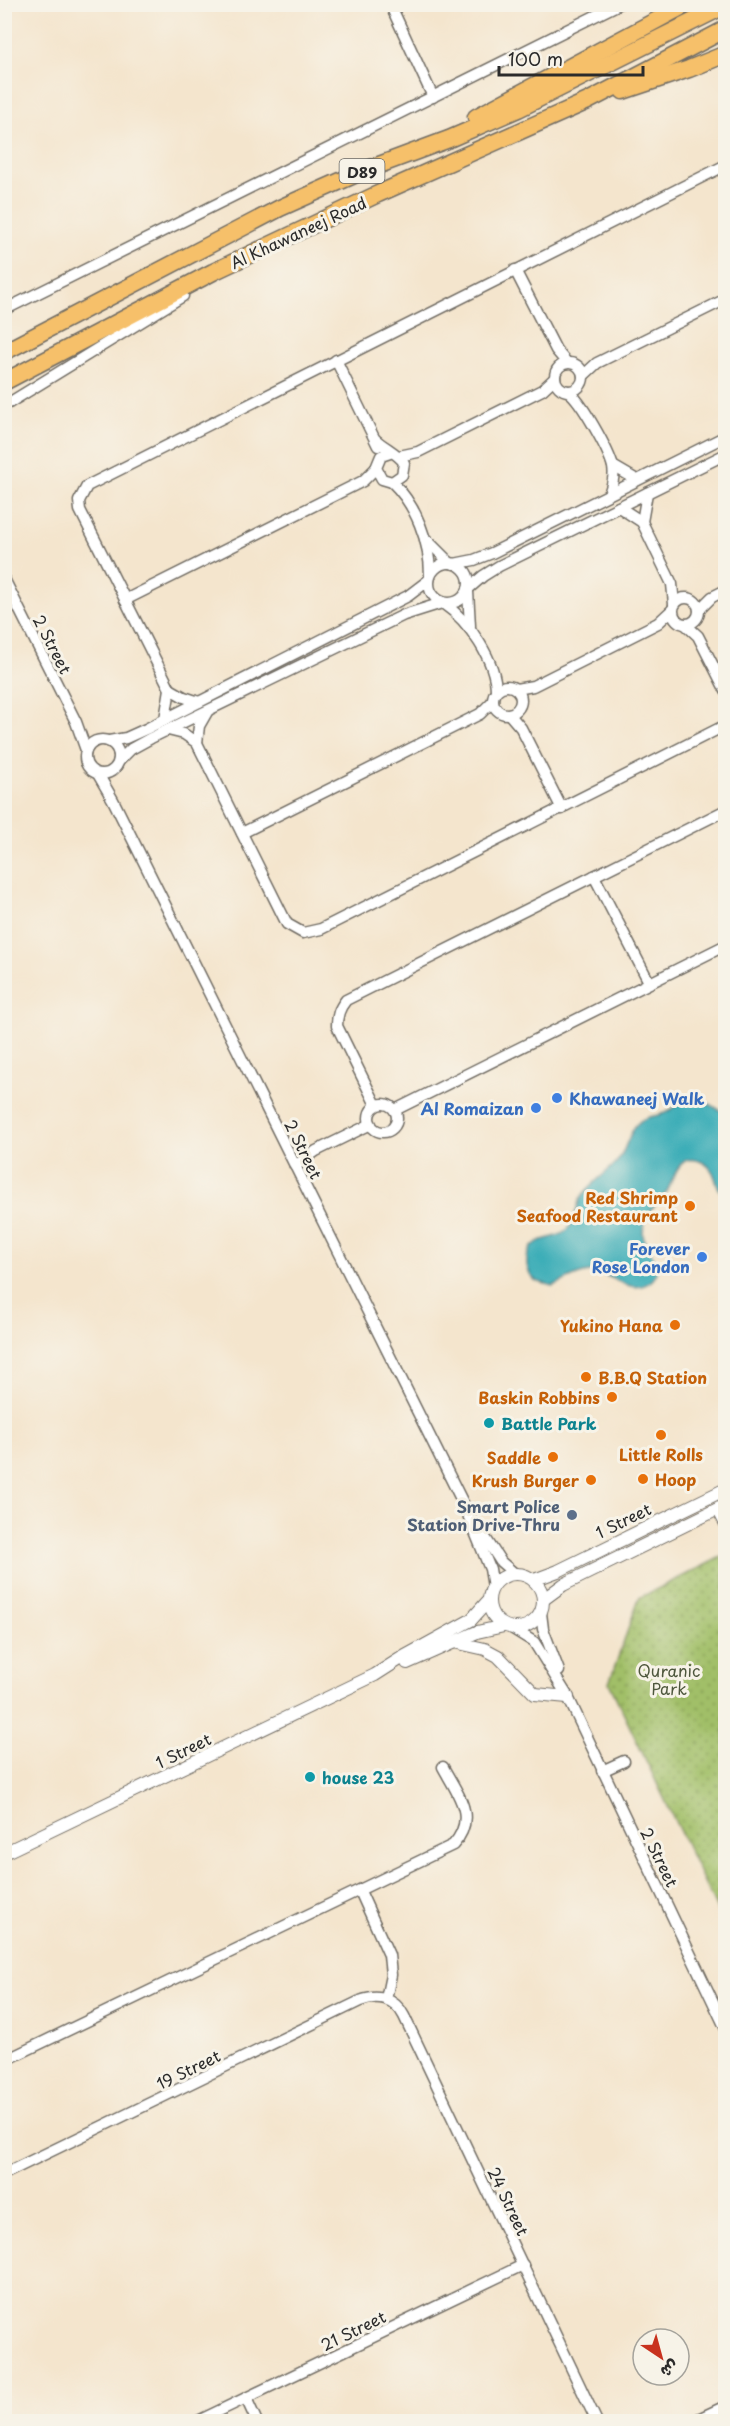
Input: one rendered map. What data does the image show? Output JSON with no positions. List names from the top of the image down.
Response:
{
  "streets": {
    "highway": ["D89", "Al Khawaneej Road"],
    "street": [
      "2 Street",
      "1 Street",
      "19 Street",
      "24 Street",
      "21 Street"
    ]
  },
  "crossings": [
    ["2 Street", "1 Street"],
    ["19 Street", "24 Street"],
    ["24 Street", "21 Street"]
  ],
  "parks": ["Quranic Park"],
  "places": [
    "Khawaneej Walk",
    "Al Romaizan",
    "Red Shrimp Seafood Restaurant",
    "Forever Rose London",
    "Yukino Hana",
    "B.B.Q Station",
    "Baskin Robbins",
    "Battle Park",
    "Little Rolls",
    "Saddle",
    "Hoop",
    "Krush Burger",
    "Smart Police Station Drive-Thru",
    "house 23"
  ],
  "scale_bar": "100 m",
  "north": "bottom right"
}
